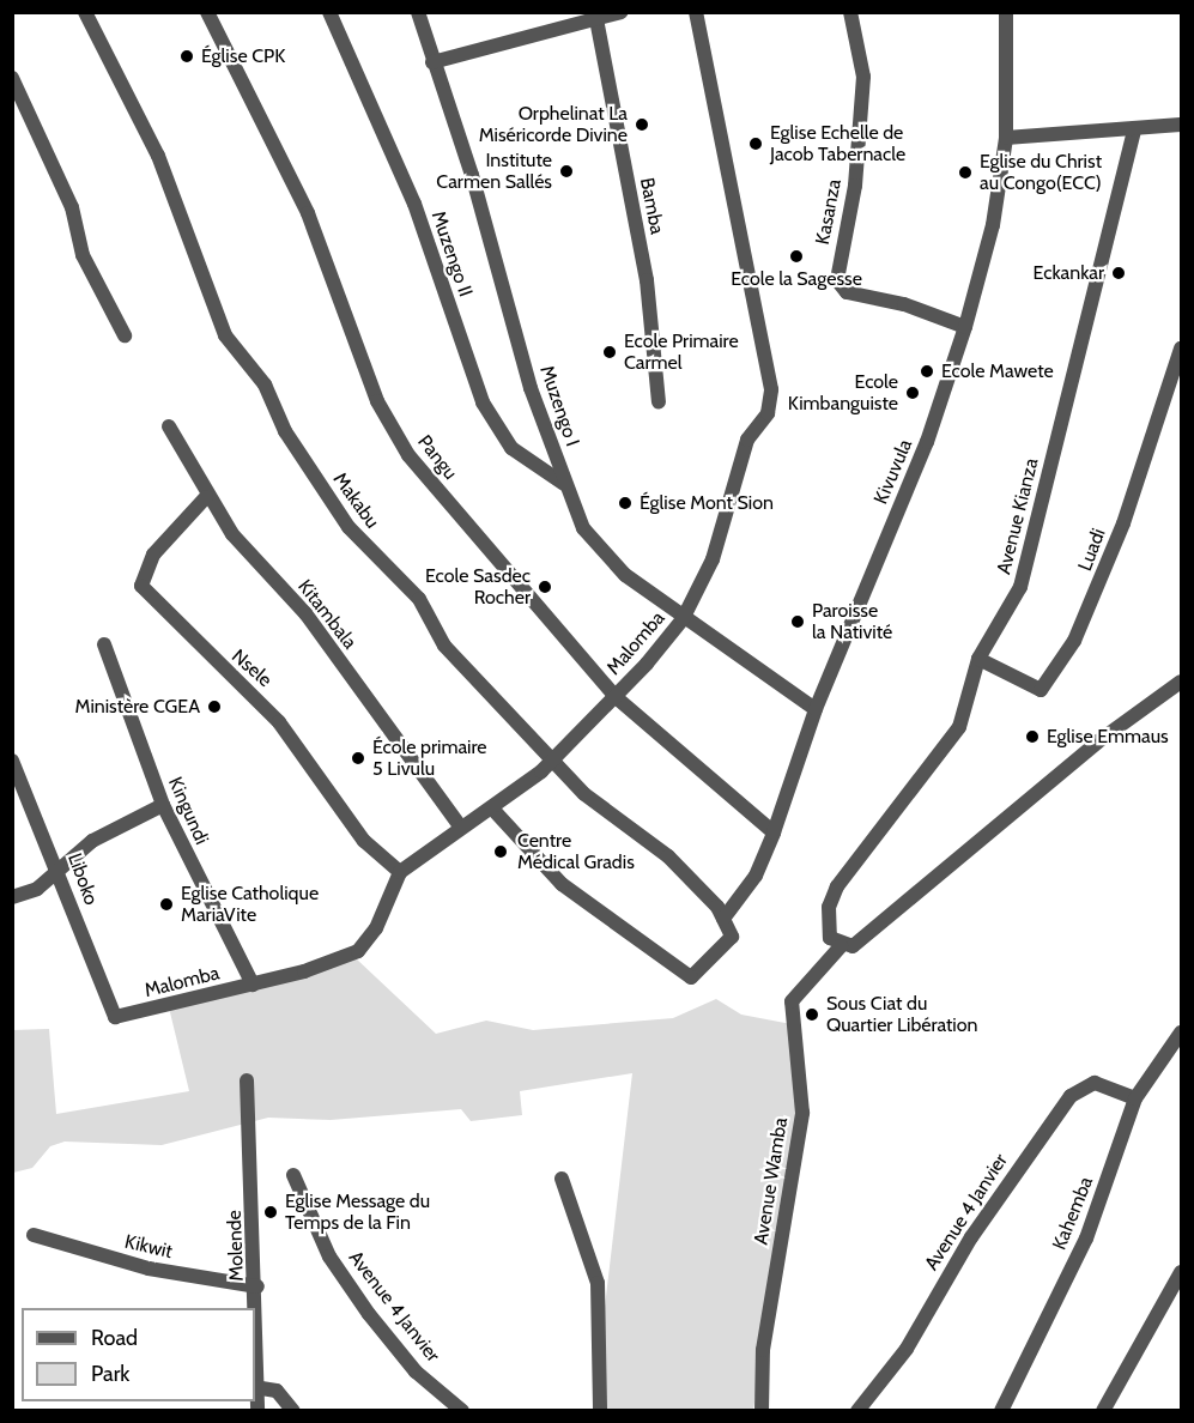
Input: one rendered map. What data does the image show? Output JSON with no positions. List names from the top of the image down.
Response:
{
  "streets": {
    "street": [
      "Bamba",
      "Kasanza",
      "Muzengo II",
      "Muzengo I",
      "Pangu",
      "Kivuvula",
      "Makabu",
      "Avenue Kianza",
      "Luadi",
      "Kitambala",
      "Malomba",
      "Nsele",
      "Kingundi",
      "Liboko",
      "Avenue Wamba",
      "Avenue 4 Janvier",
      "Kahemba",
      "Molende",
      "Kikwit"
    ]
  },
  "crossings": [
    ["Kasanza", "Kivuvula"],
    ["Muzengo II", "Muzengo I"],
    ["Muzengo I", "Kivuvula"],
    ["Muzengo I", "Malomba"],
    ["Pangu", "Kivuvula"],
    ["Pangu", "Malomba"],
    ["Kivuvula", "Makabu"],
    ["Makabu", "Malomba"],
    ["Avenue Kianza", "Luadi"],
    ["Avenue Kianza", "Avenue Wamba"],
    ["Kitambala", "Malomba"],
    ["Kitambala", "Nsele"],
    ["Malomba", "Nsele"],
    ["Malomba", "Kingundi"],
    ["Malomba", "Liboko"],
    ["Avenue 4 Janvier", "Kahemba"],
    ["Molende", "Kikwit"]
  ],
  "places": [
    "Église CPK",
    "Orphelinat La Miséricorde Divine",
    "Eglise Echelle de Jacob Tabernacle",
    "Institute Carmen Sallés",
    "Eglise du Christ au Congo(ECC)",
    "Ecole la Sagesse",
    "Eckankar",
    "Ecole Primaire Carmel",
    "Ecole Mawete",
    "Ecole Kimbanguiste",
    "Église Mont Sion",
    "Ecole Sasdec Rocher",
    "Paroisse la Nativité",
    "Ministère CGEA",
    "Eglise Emmaus",
    "École primaire 5 Livulu",
    "Centre Médical Gradis",
    "Eglise Catholique MariaVite",
    "Sous Ciat du Quartier Libération",
    "Eglise Message du Temps de la Fin"
  ],
  "legend": ["Road", "Park"]
}
